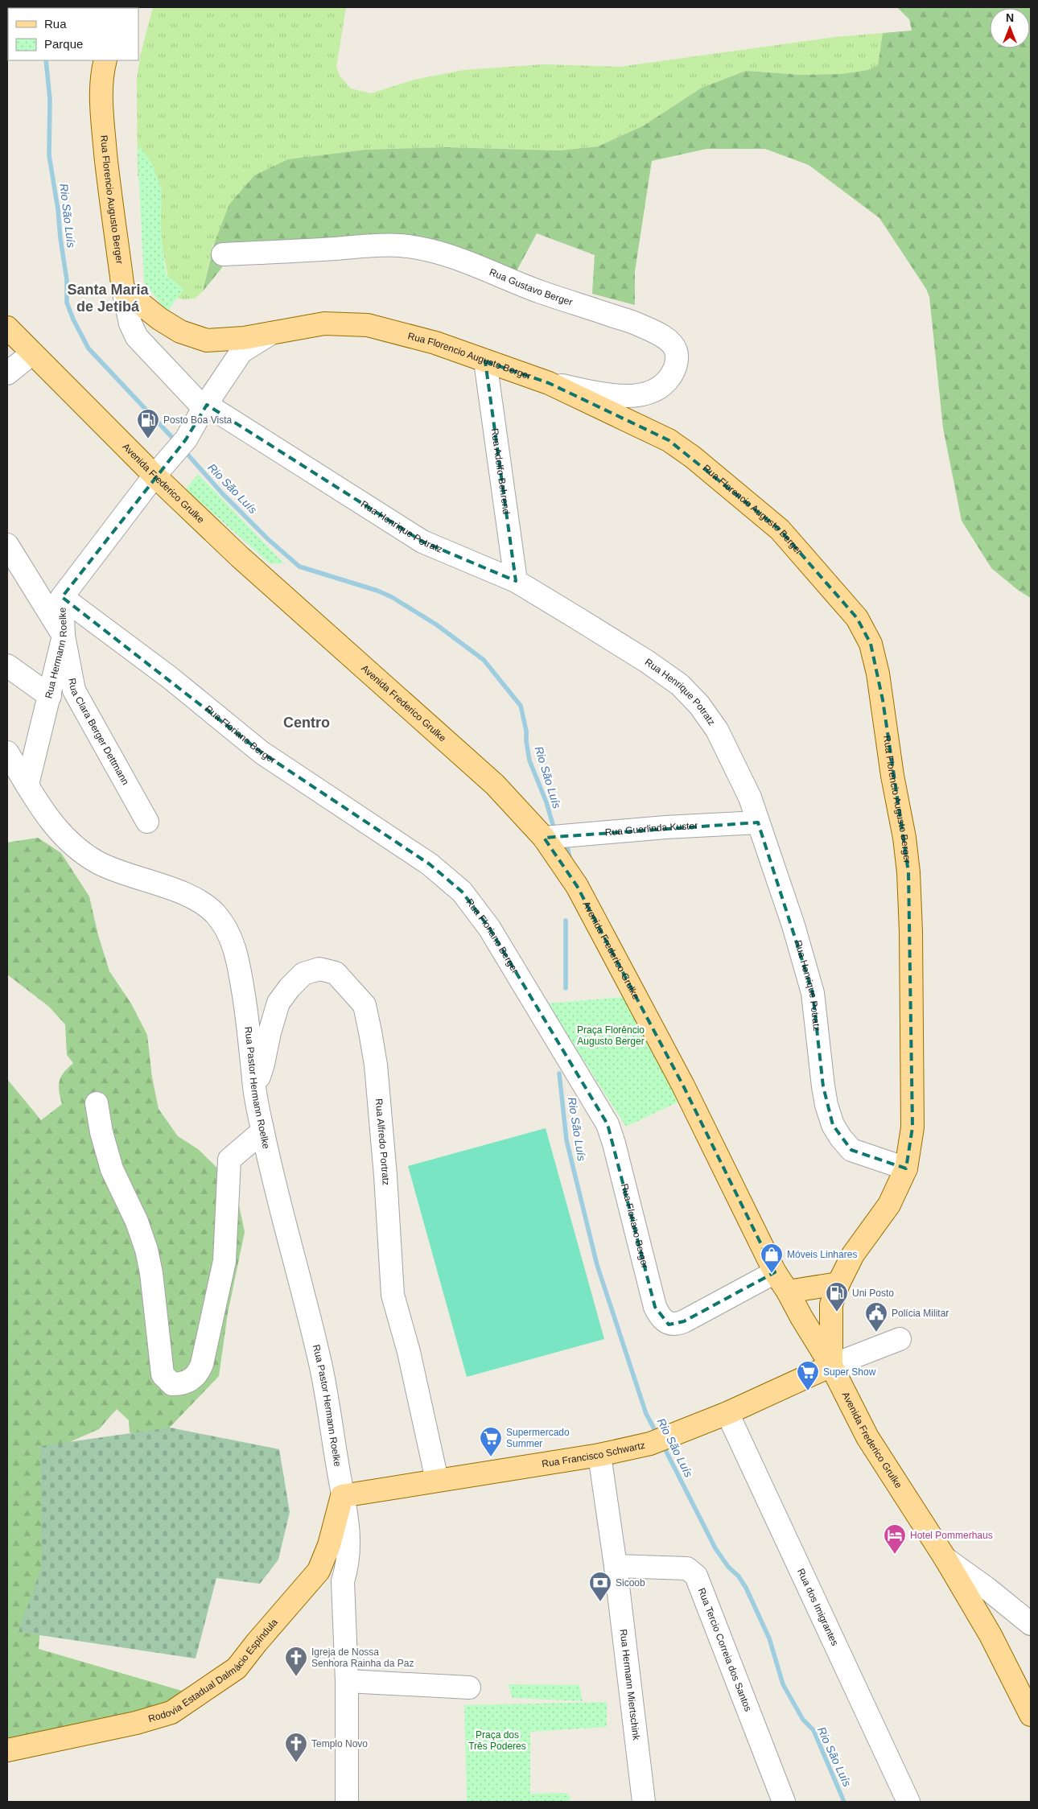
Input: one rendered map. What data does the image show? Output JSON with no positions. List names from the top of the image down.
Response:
{
  "streets": {
    "main road": [
      "Rua Florencio Augusto Berger",
      "Avenida Frederico Grulke",
      "Rua Francisco Schwartz",
      "Rodovia Estadual Dalmácio Espíndula"
    ],
    "street": [
      "Rua Gustavo Berger",
      "Rua Adolfo Behrend",
      "Rua Henrique Potratz",
      "Rua Hermann Roelke",
      "Rua Clara Berger Dettmann",
      "Rua Floriano Berger",
      "Rua Guerlinda Kuster",
      "Rua Pastor Hermann Roelke",
      "Rua Alfredo Portratz",
      "Rua dos Imigrantes",
      "Rua Tercio Correia dos Santos",
      "Rua Hermann Miertschink"
    ]
  },
  "crossings": [
    ["Rua Florencio Augusto Berger", "Rua Gustavo Berger"],
    ["Rua Florencio Augusto Berger", "Rua Adolfo Behrend"],
    ["Rua Florencio Augusto Berger", "Avenida Frederico Grulke"],
    ["Rua Florencio Augusto Berger", "Rua Henrique Potratz"],
    ["Rua Florencio Augusto Berger", "Rua Hermann Roelke"],
    ["Rua Florencio Augusto Berger", "Rua Francisco Schwartz"],
    ["Rua Adolfo Behrend", "Rua Henrique Potratz"],
    ["Avenida Frederico Grulke", "Rua Hermann Roelke"],
    ["Avenida Frederico Grulke", "Rua Floriano Berger"],
    ["Avenida Frederico Grulke", "Rua Guerlinda Kuster"],
    ["Avenida Frederico Grulke", "Rua Francisco Schwartz"],
    ["Rua Henrique Potratz", "Rua Hermann Roelke"],
    ["Rua Henrique Potratz", "Rua Guerlinda Kuster"],
    ["Rua Hermann Roelke", "Rua Clara Berger Dettmann"],
    ["Rua Hermann Roelke", "Rua Floriano Berger"],
    ["Rua Hermann Roelke", "Rua Pastor Hermann Roelke"],
    ["Rua Pastor Hermann Roelke", "Rua Alfredo Portratz"],
    ["Rua Pastor Hermann Roelke", "Rua Francisco Schwartz"],
    ["Rua Pastor Hermann Roelke", "Rodovia Estadual Dalmácio Espíndula"],
    ["Rua Alfredo Portratz", "Rua Francisco Schwartz"],
    ["Rua Francisco Schwartz", "Rua dos Imigrantes"],
    ["Rua Francisco Schwartz", "Rodovia Estadual Dalmácio Espíndula"],
    ["Rua Francisco Schwartz", "Rua Hermann Miertschink"],
    ["Rua Tercio Correia dos Santos", "Rua Hermann Miertschink"]
  ],
  "districts": ["Santa Maria de Jetibá", "Centro"],
  "water": ["Rio São Luís"],
  "parks": ["Praça Florêncio Augusto Berger", "Praça dos Três Poderes"],
  "places": {
    "fuel station": ["Posto Boa Vista", "Uni Posto"],
    "shop": ["Móveis Linhares"],
    "public building": ["Polícia Militar"],
    "supermarket": ["Super Show", "Supermercado Summer"],
    "hotel": ["Hotel Pommerhaus"],
    "bank": ["Sicoob"],
    "church": ["Igreja de Nossa Senhora Rainha da Paz", "Templo Novo"]
  },
  "legend": ["Rua", "Parque"],
  "north": "top"
}
